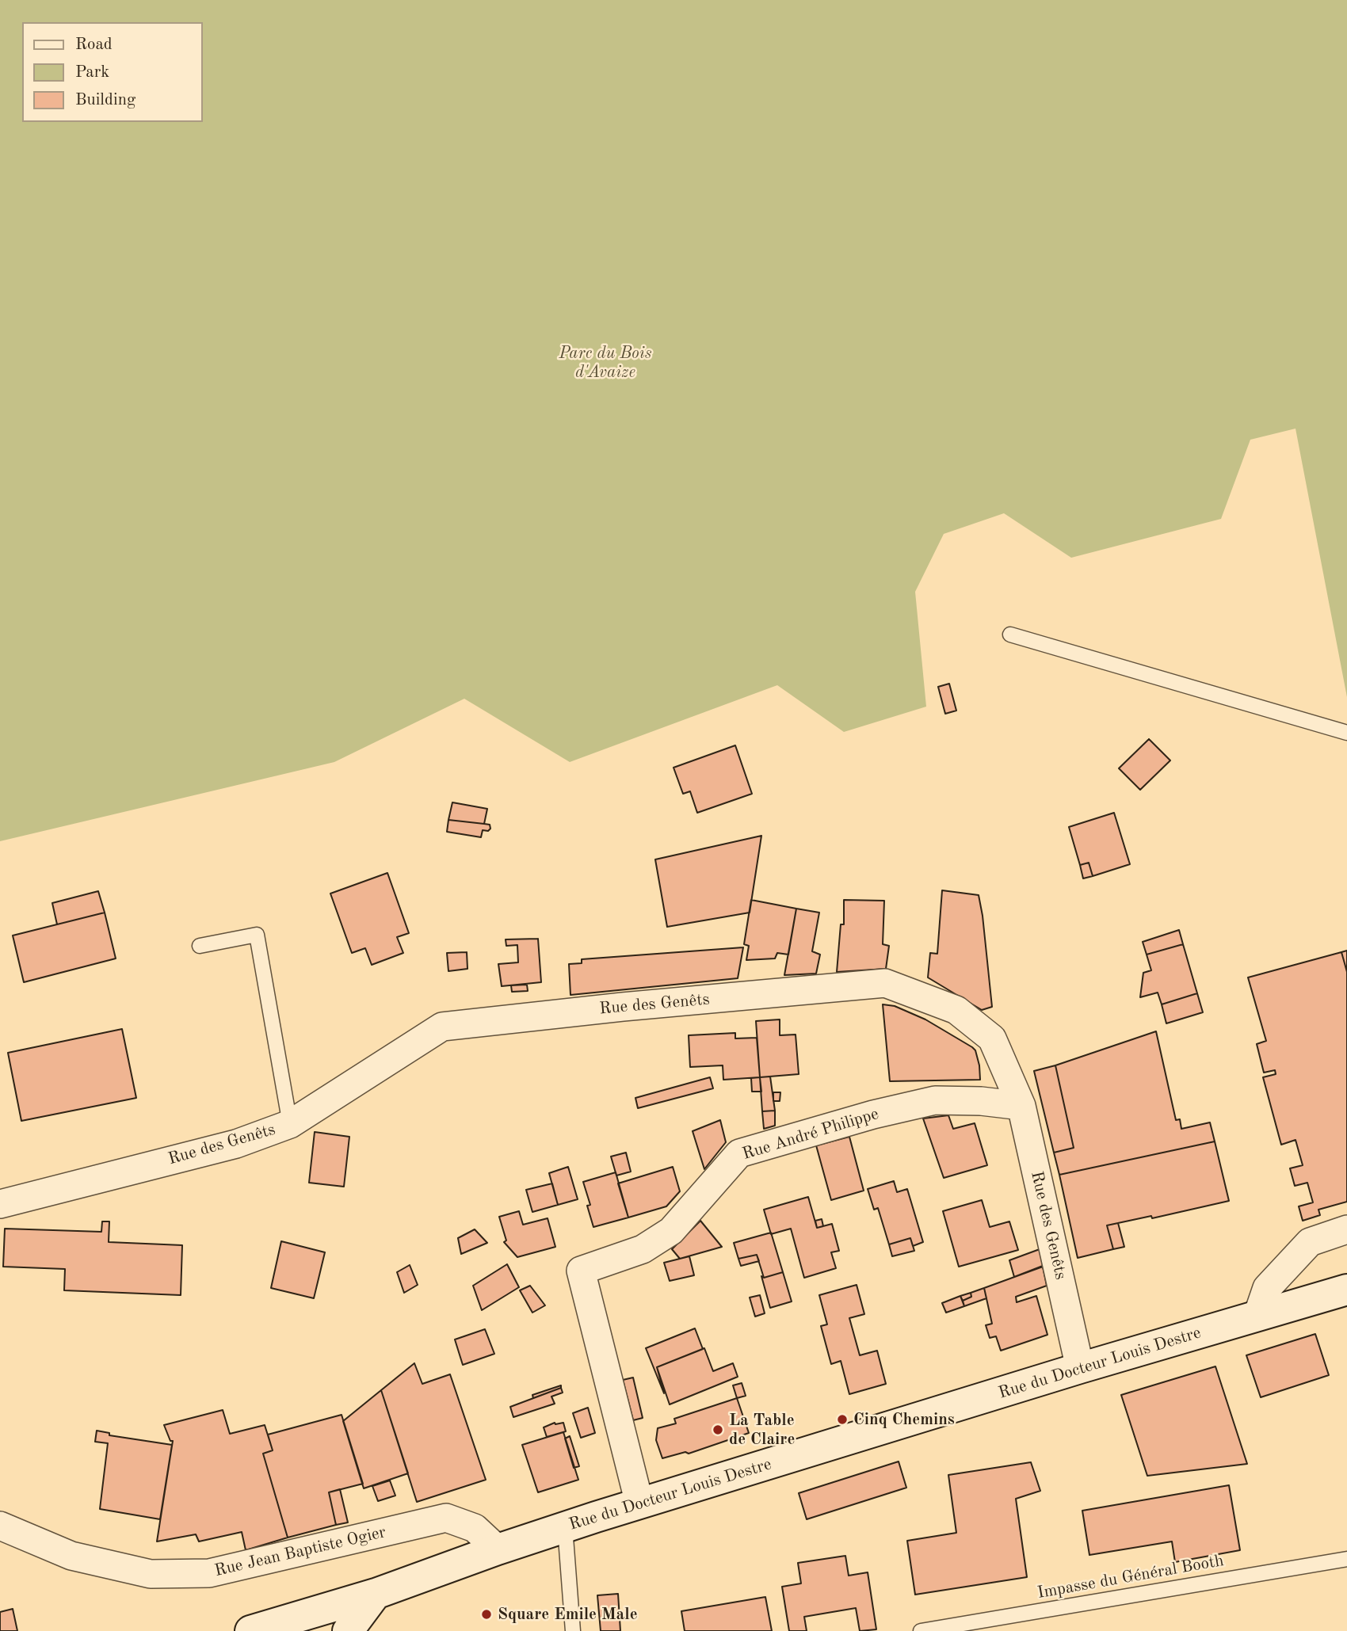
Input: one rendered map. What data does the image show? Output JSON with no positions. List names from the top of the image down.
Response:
{
  "streets": {
    "street": [
      "Rue des Genêts",
      "Rue André Philippe",
      "Rue du Docteur Louis Destre",
      "Rue Jean Baptiste Ogier"
    ],
    "lane": ["Impasse du Général Booth"]
  },
  "crossings": [
    ["Rue des Genêts", "Rue André Philippe"],
    ["Rue des Genêts", "Rue du Docteur Louis Destre"],
    ["Rue André Philippe", "Rue du Docteur Louis Destre"],
    ["Rue du Docteur Louis Destre", "Rue Jean Baptiste Ogier"]
  ],
  "parks": ["Parc du Bois d'Avaize"],
  "places": ["Cinq Chemins", "La Table de Claire", "Square Emile Male"],
  "legend": ["Road", "Park", "Building"]
}
